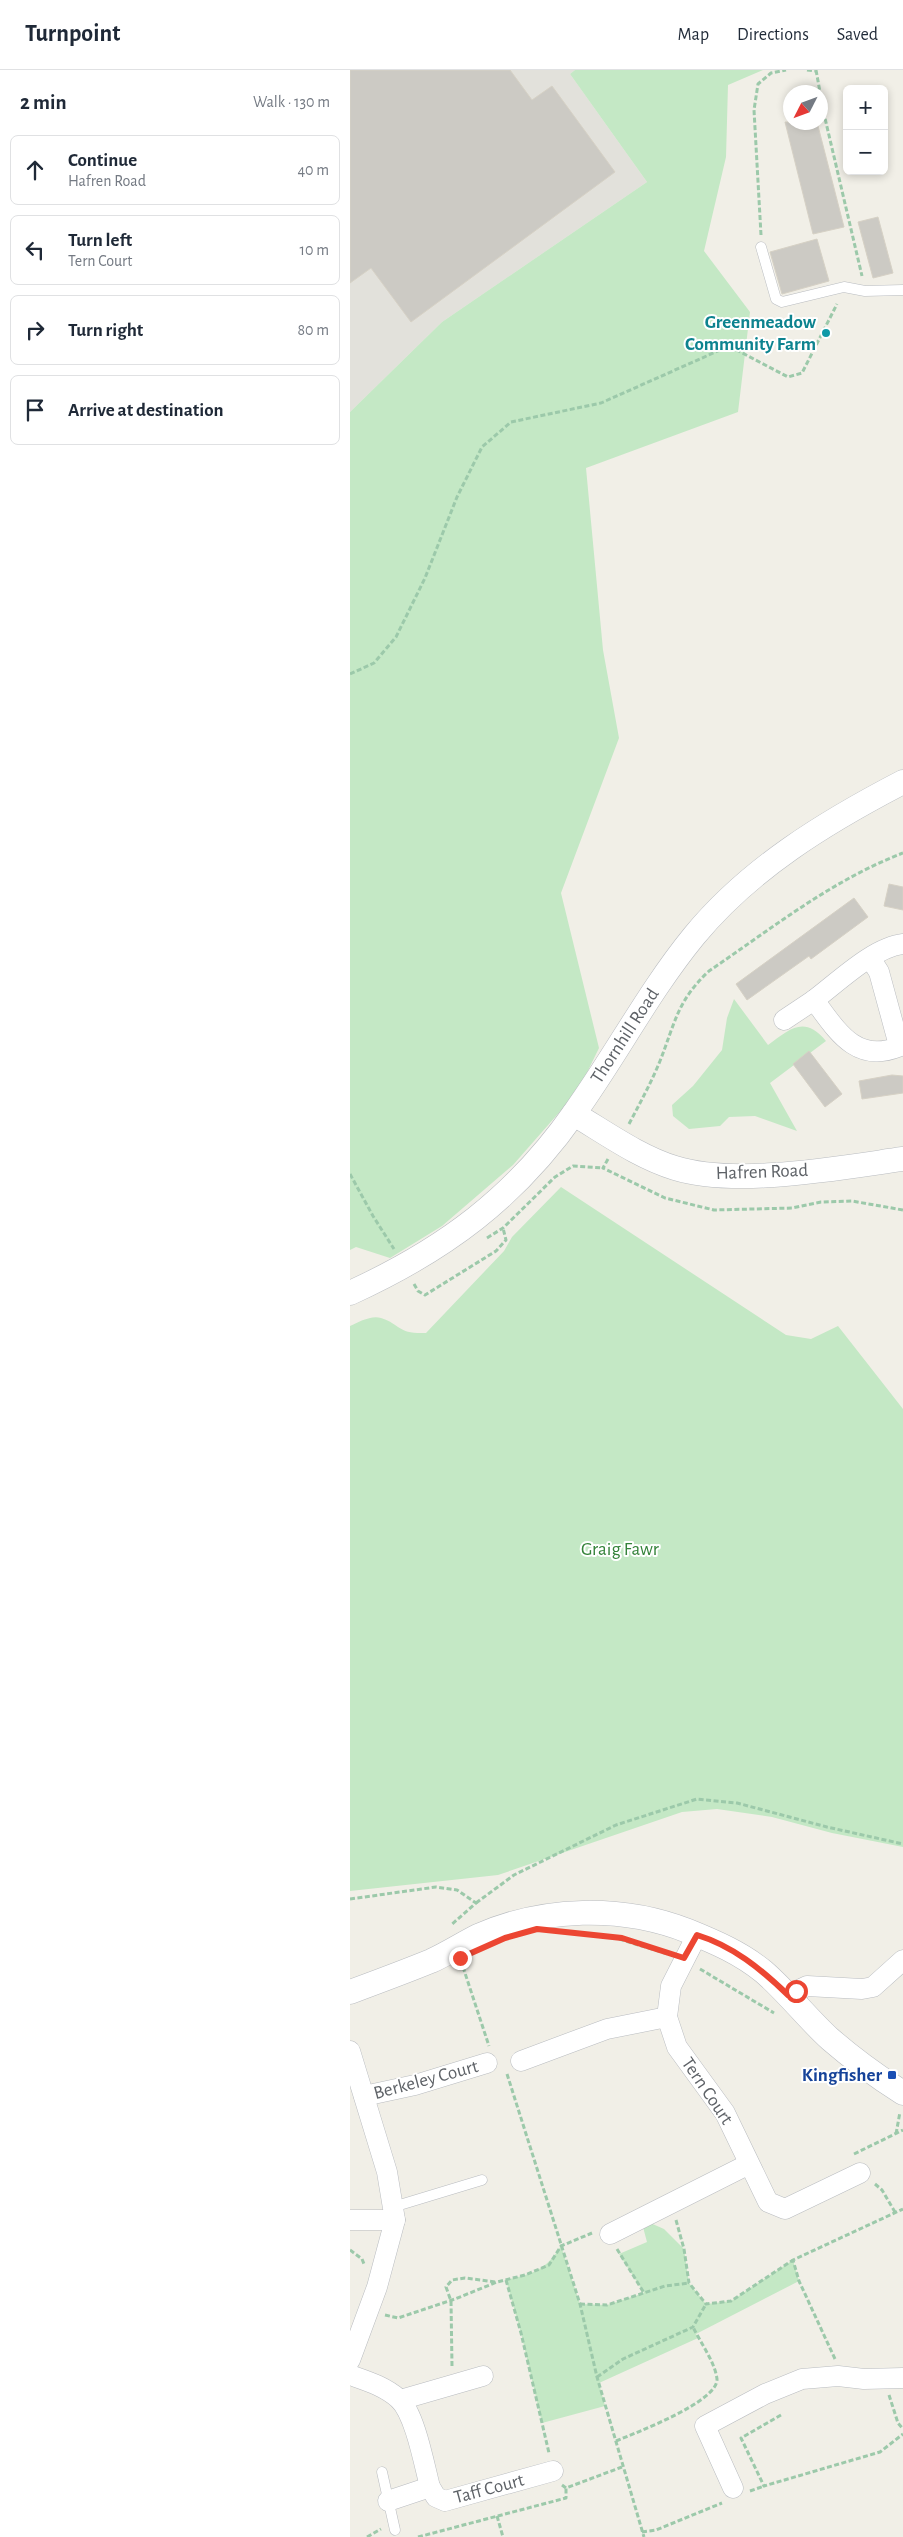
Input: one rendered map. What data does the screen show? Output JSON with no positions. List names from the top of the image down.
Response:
{
  "streets": {
    "street": [
      "Thornhill Road",
      "Hafren Road",
      "Berkeley Court",
      "Tern Court",
      "Taff Court"
    ]
  },
  "crossings": [
    ["Thornhill Road", "Hafren Road"]
  ],
  "parks": ["Graig Fawr"],
  "places": {
    "other": ["Greenmeadow Community Farm"],
    "transit": ["Kingfisher"]
  },
  "north": "bottom left",
  "page": {
    "header": "Turnpoint",
    "nav": ["Map", "Directions", "Saved"],
    "heading": ["2 min", "Walk · 130 m"],
    "map_buttons": ["+", "−"],
    "list": [
      ["Continue", "Hafren Road", "40 m"],
      ["Turn left", "Tern Court", "10 m"],
      ["Turn right", "80 m"],
      "Arrive at destination"
    ]
  }
}
